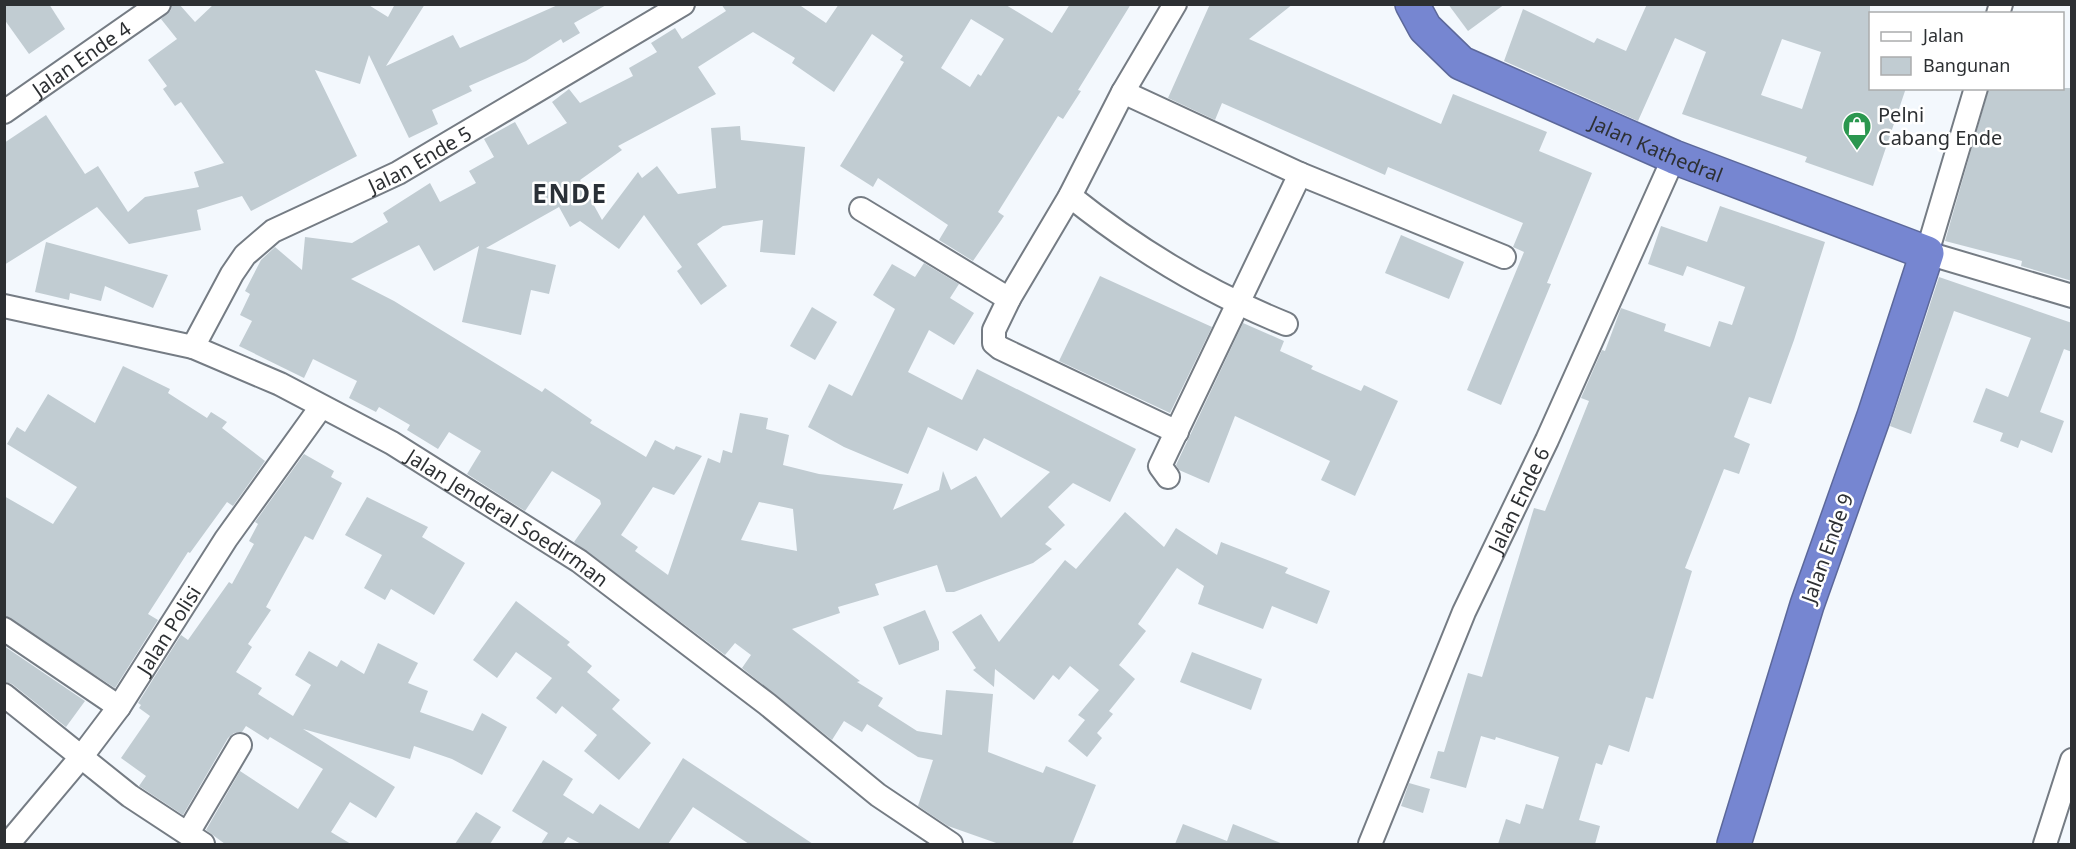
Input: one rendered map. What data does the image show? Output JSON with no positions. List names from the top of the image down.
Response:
{
  "streets": {
    "highway": ["Jalan Kathedral", "Jalan Ende 9"],
    "street": [
      "Jalan Ende 4",
      "Jalan Ende 5",
      "Jalan Ende 6",
      "Jalan Jenderal Soedirman",
      "Jalan Polisi"
    ]
  },
  "crossings": [
    ["Jalan Kathedral", "Jalan Ende 6"],
    ["Jalan Kathedral", "Jalan Ende 9"],
    ["Jalan Ende 5", "Jalan Jenderal Soedirman"],
    ["Jalan Jenderal Soedirman", "Jalan Polisi"]
  ],
  "districts": ["ENDE"],
  "places": {
    "shop": ["Pelni Cabang Ende"]
  },
  "legend": ["Jalan", "Bangunan"]
}
